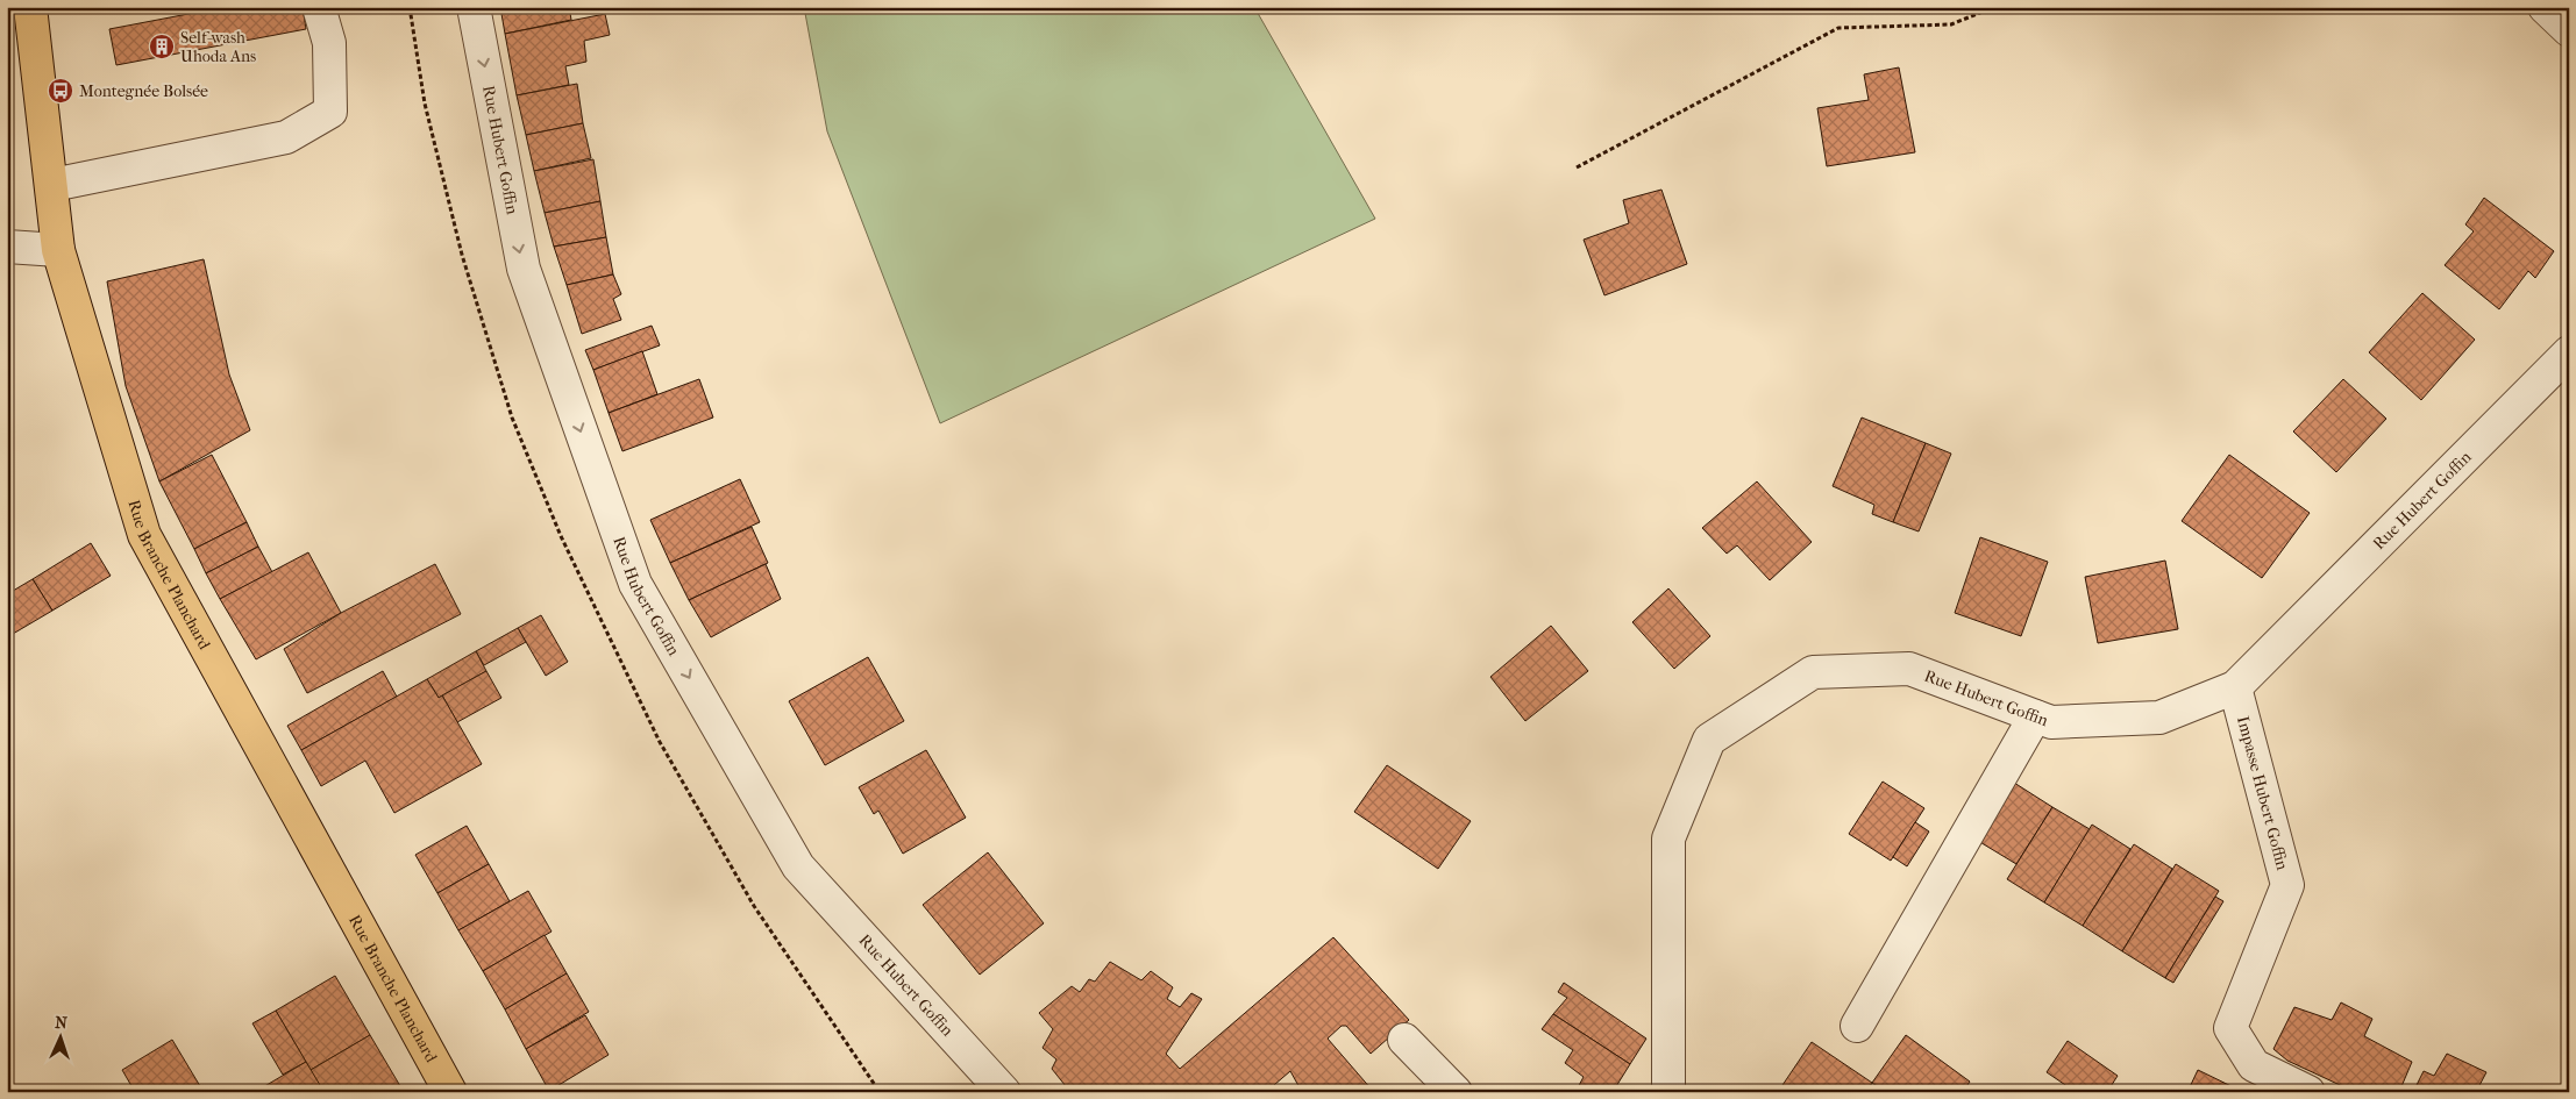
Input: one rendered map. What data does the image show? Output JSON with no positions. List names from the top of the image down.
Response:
{
  "streets": {
    "main road": ["Rue Branche Planchard"],
    "street": ["Rue Hubert Goffin", "Impasse Hubert Goffin"]
  },
  "crossings": [
    ["Rue Hubert Goffin", "Impasse Hubert Goffin"]
  ],
  "one_way": ["Rue Hubert Goffin"],
  "places": {
    "building": ["Self-wash Uhoda Ans"],
    "bus stop": ["Montegnée Bolsée"]
  },
  "north": "top"
}
